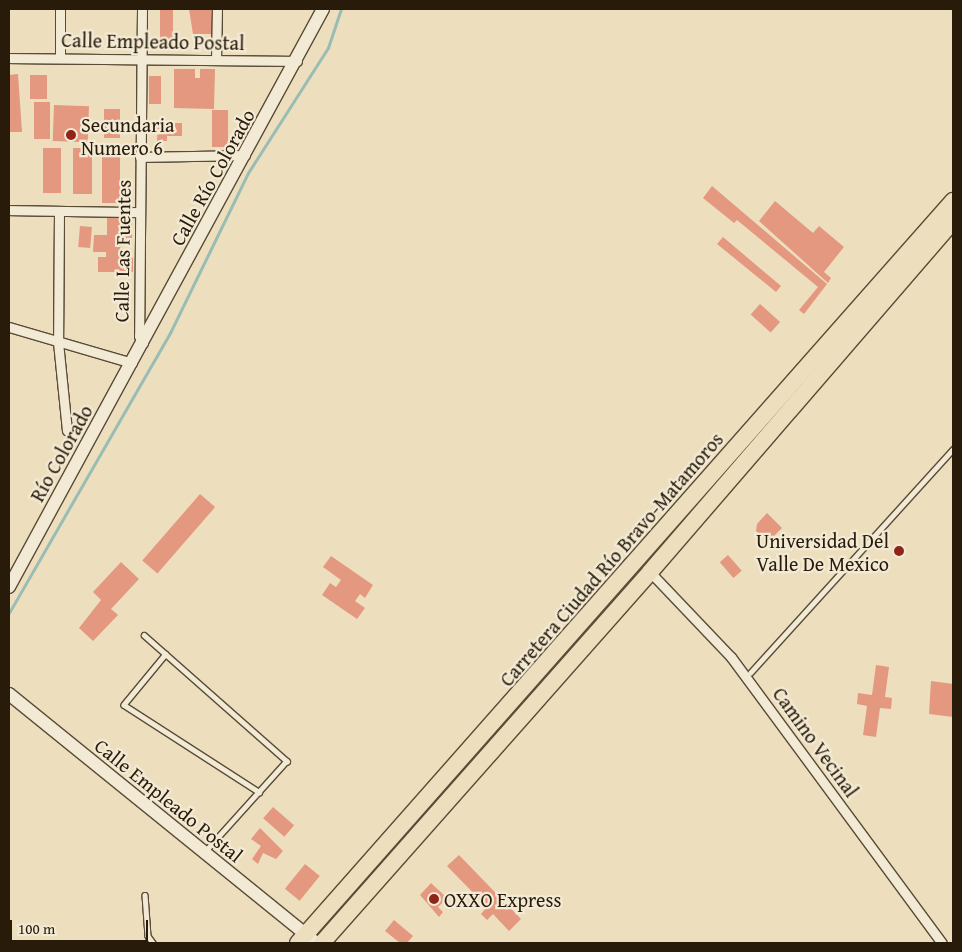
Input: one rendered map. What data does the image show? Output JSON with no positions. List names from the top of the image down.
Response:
{
  "streets": {
    "highway": ["Carretera Ciudad Río Bravo-Matamoros"],
    "street": [
      "Calle Empleado Postal",
      "Calle Río Colorado",
      "Calle Las Fuentes",
      "Río Colorado",
      "Camino Vecinal"
    ]
  },
  "crossings": [
    ["Calle Empleado Postal", "Calle Río Colorado"],
    ["Calle Empleado Postal", "Calle Las Fuentes"],
    ["Calle Río Colorado", "Calle Las Fuentes"],
    ["Calle Río Colorado", "Río Colorado"]
  ],
  "places": ["Secundaria Numero 6", "Universidad Del Valle De Mexico", "OXXO Express"],
  "scale_bar": "100 m"
}
